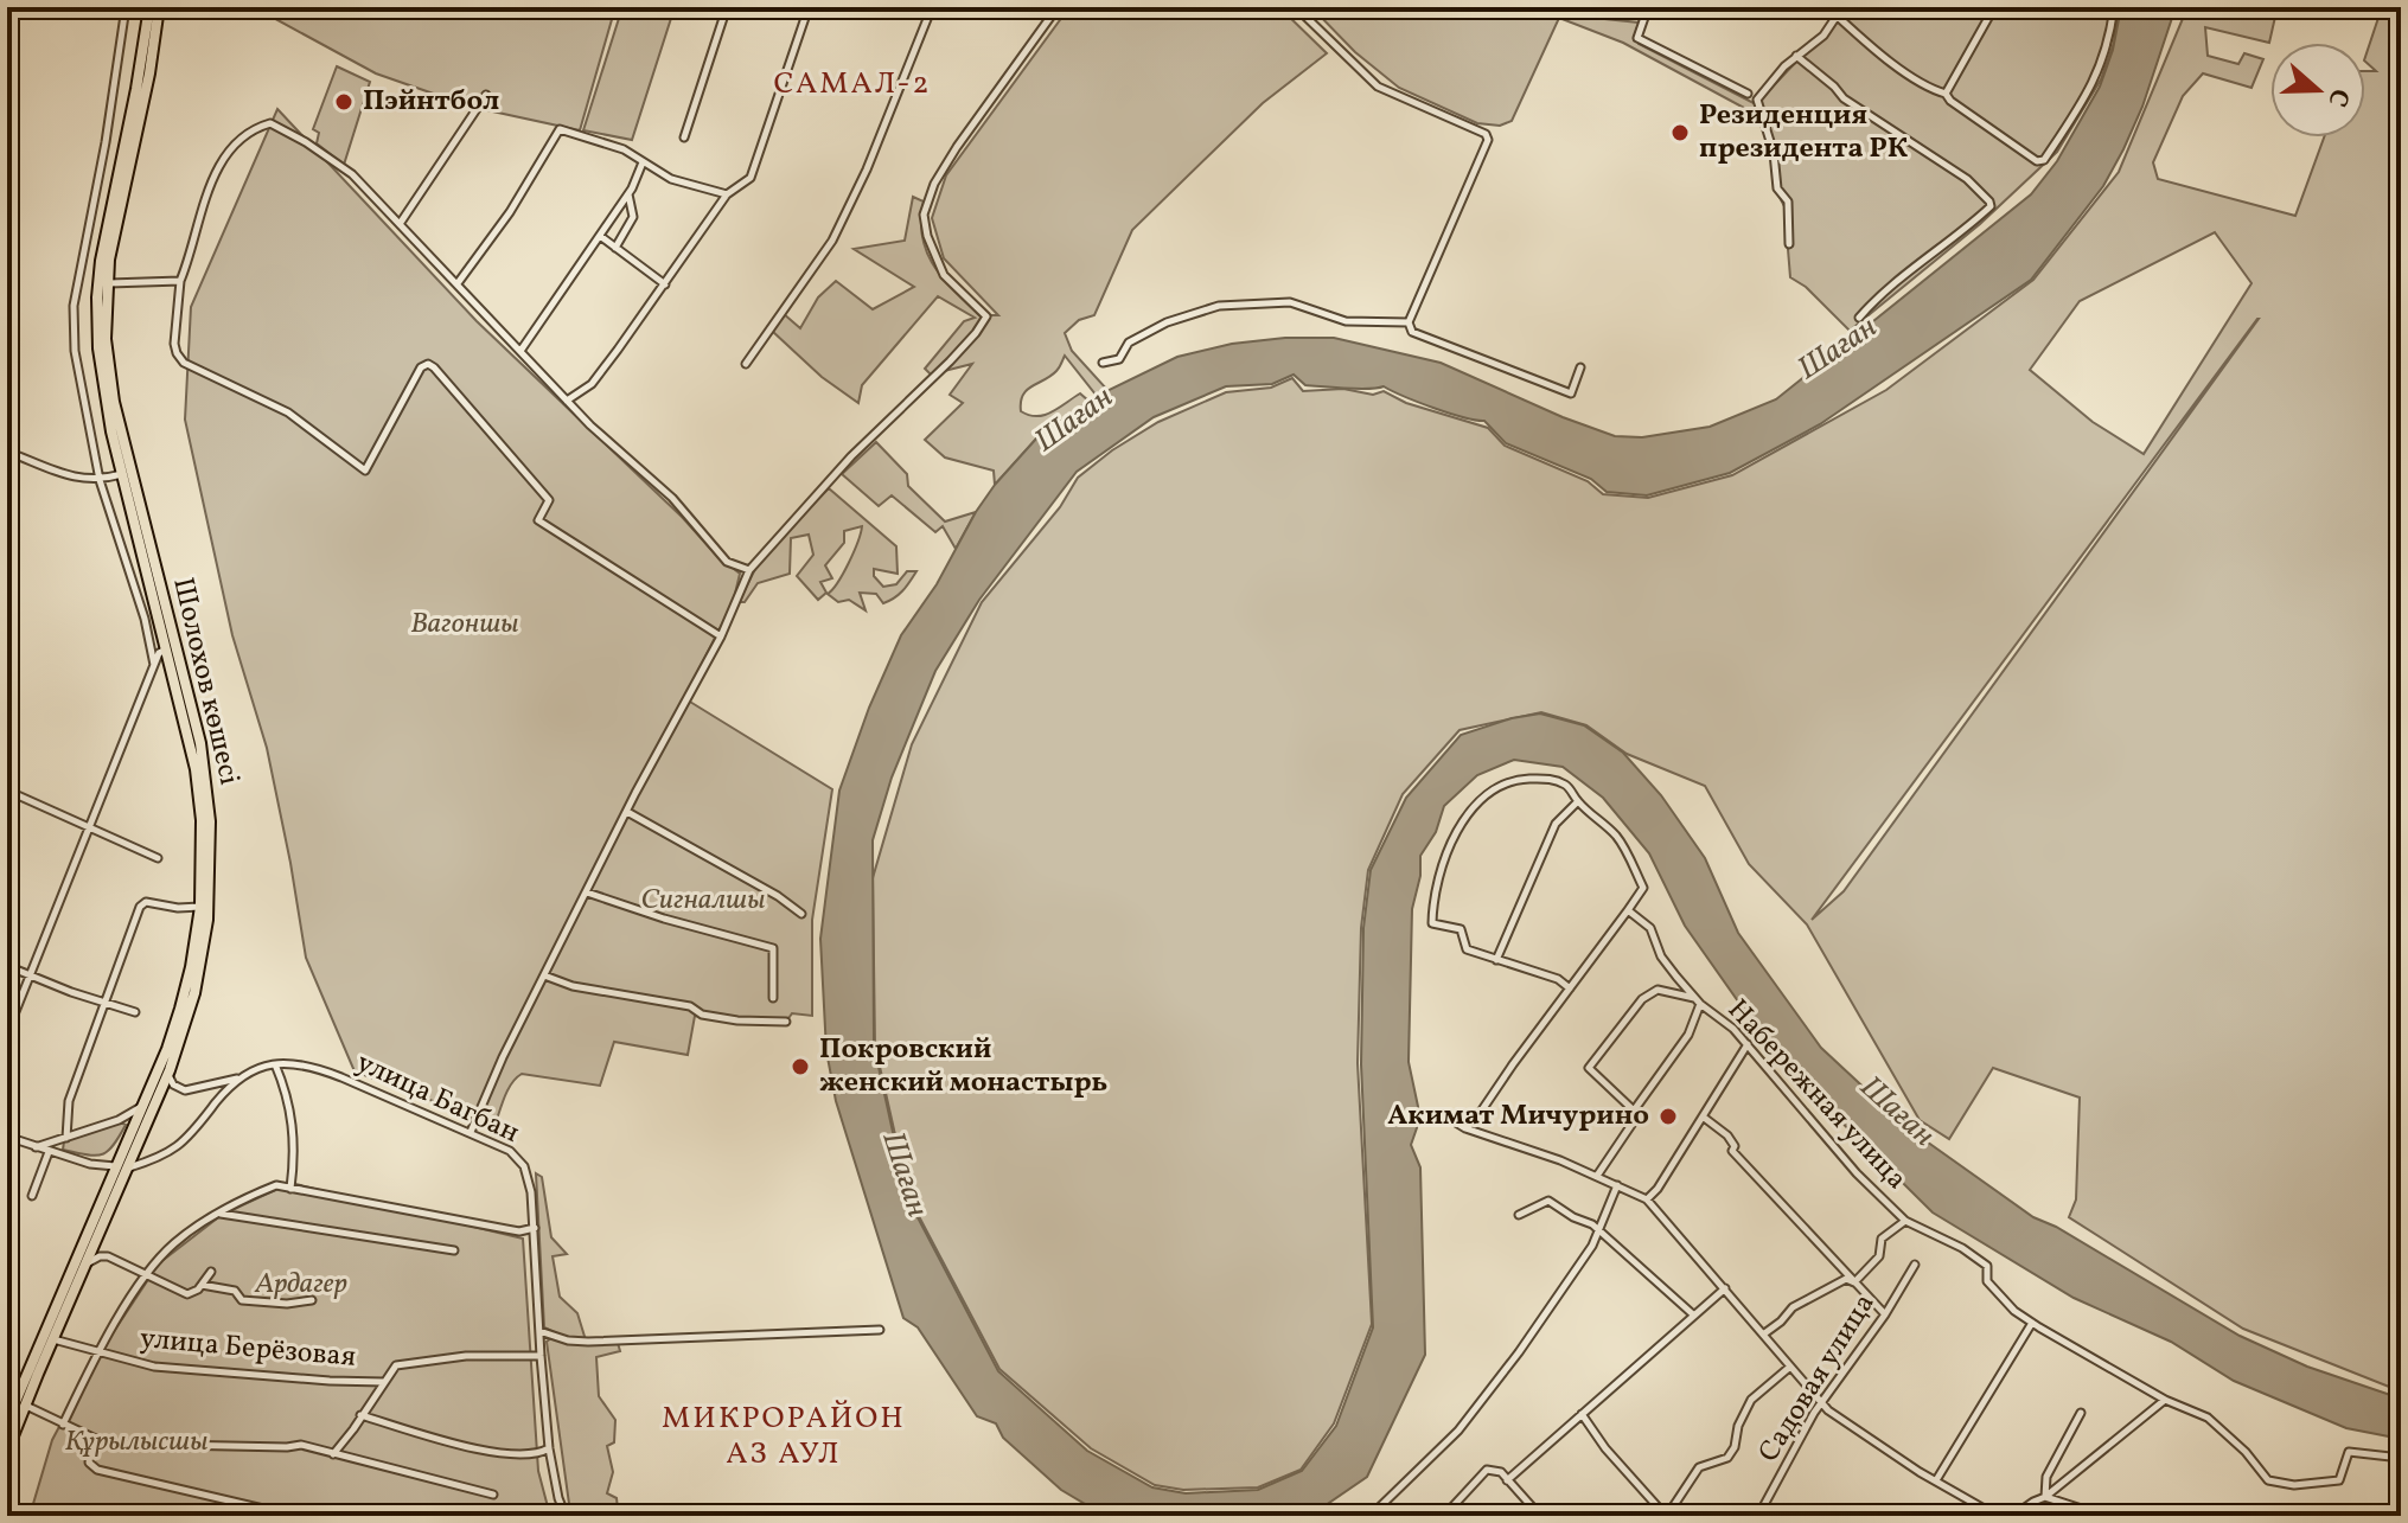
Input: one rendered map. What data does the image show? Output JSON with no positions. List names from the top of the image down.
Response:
{
  "streets": {
    "highway": ["Шолохов көшесі"],
    "street": [
      "Набережная улица",
      "улица Багбан",
      "улица Берёзовая",
      "Садовая улица"
    ]
  },
  "crossings": [
    ["Шолохов көшесі", "улица Багбан"],
    ["Шолохов көшесі", "улица Берёзовая"]
  ],
  "districts": ["САМАЛ-2", "МИКРОРАЙОН АЗ АУЛ"],
  "water": ["Шаған"],
  "parks": [
    "Вагоншы",
    "Сигналшы",
    "Ардагер",
    "Құрылысшы"
  ],
  "places": [
    "Пэйнтбол",
    "Резиденция президента РК",
    "Покровский женский монастырь",
    "Акимат Мичурино"
  ],
  "north": "right"
}
